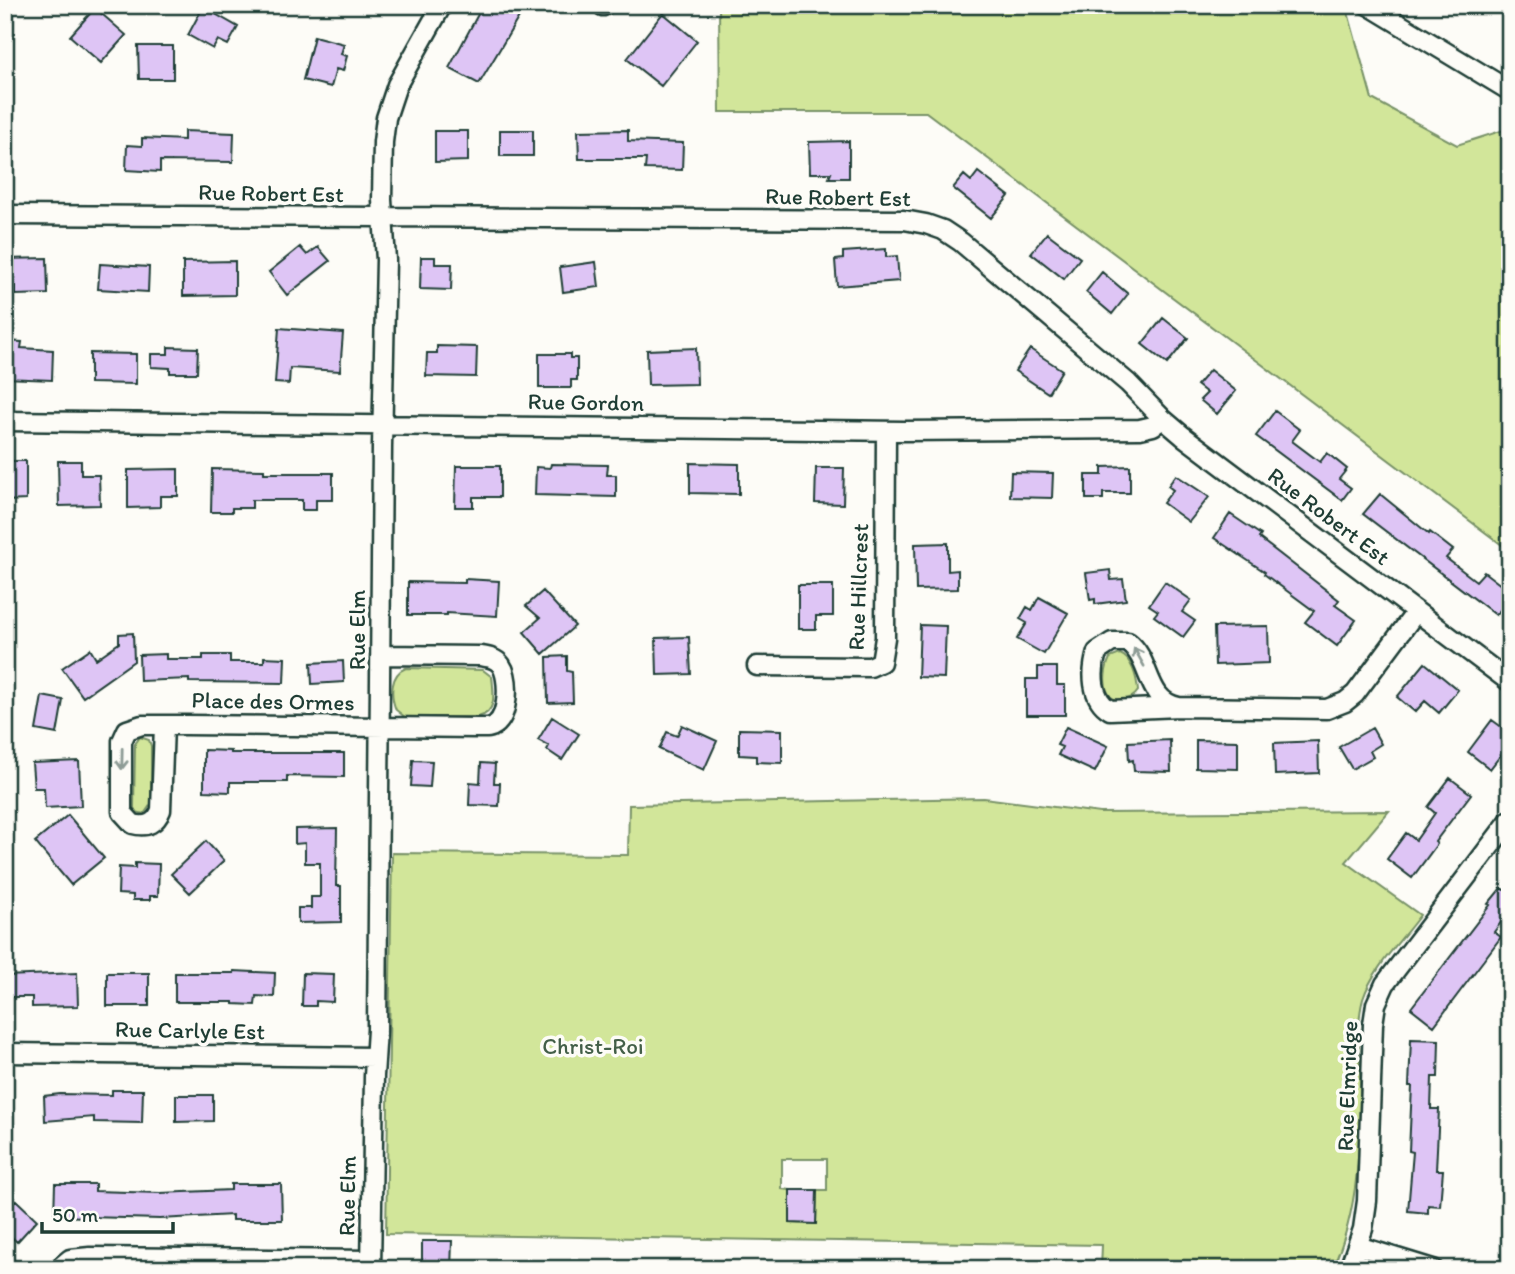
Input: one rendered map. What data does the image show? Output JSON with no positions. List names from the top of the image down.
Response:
{
  "streets": {
    "street": [
      "Rue Robert Est",
      "Rue Gordon",
      "Rue Hillcrest",
      "Rue Elm",
      "Place des Ormes",
      "Rue Carlyle Est",
      "Rue Elmridge"
    ]
  },
  "crossings": [
    ["Rue Robert Est", "Rue Gordon"],
    ["Rue Robert Est", "Rue Elm"],
    ["Rue Gordon", "Rue Hillcrest"],
    ["Rue Gordon", "Rue Elm"],
    ["Rue Elm", "Place des Ormes"],
    ["Rue Elm", "Rue Carlyle Est"]
  ],
  "parks": ["Christ-Roi"],
  "scale_bar": "50 m"
}
